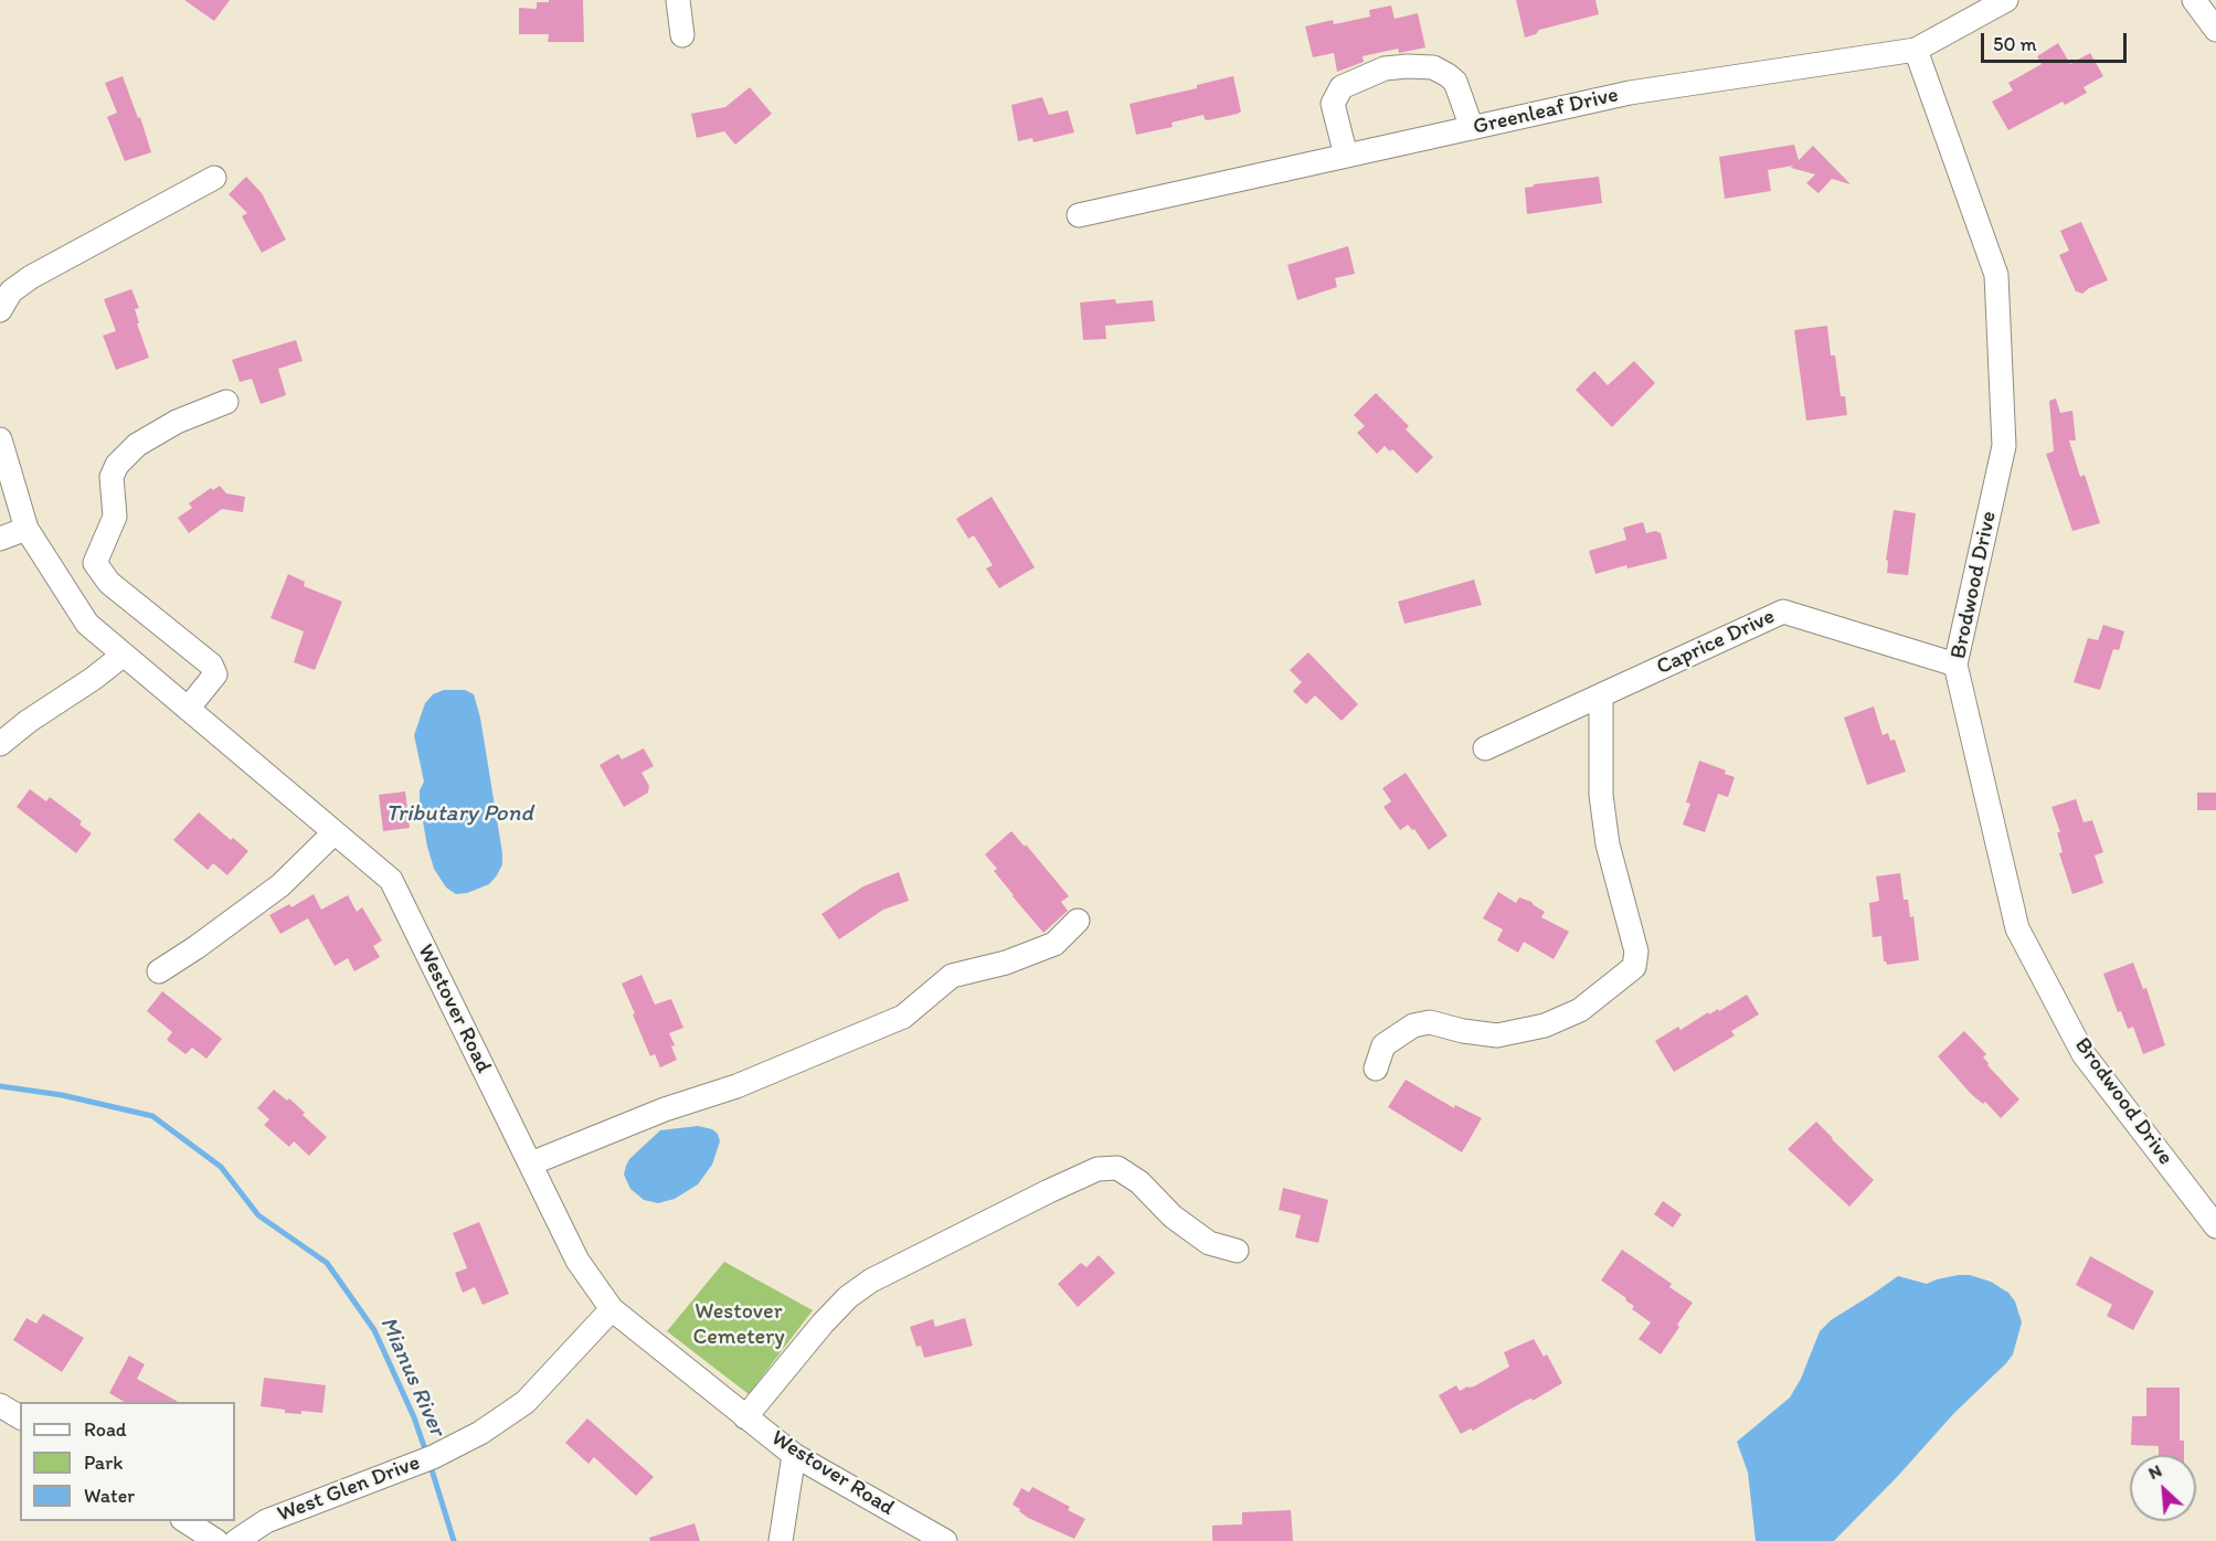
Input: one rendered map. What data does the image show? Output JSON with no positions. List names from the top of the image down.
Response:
{
  "streets": {
    "street": [
      "Greenleaf Drive",
      "Brodwood Drive",
      "Caprice Drive",
      "Westover Road",
      "West Glen Drive"
    ]
  },
  "crossings": [
    ["Greenleaf Drive", "Brodwood Drive"],
    ["Brodwood Drive", "Caprice Drive"],
    ["Westover Road", "West Glen Drive"]
  ],
  "water": ["Tributary Pond", "Mianus River"],
  "parks": ["Westover Cemetery"],
  "legend": ["Road", "Park", "Water"],
  "scale_bar": "50 m",
  "north": "top left"
}
